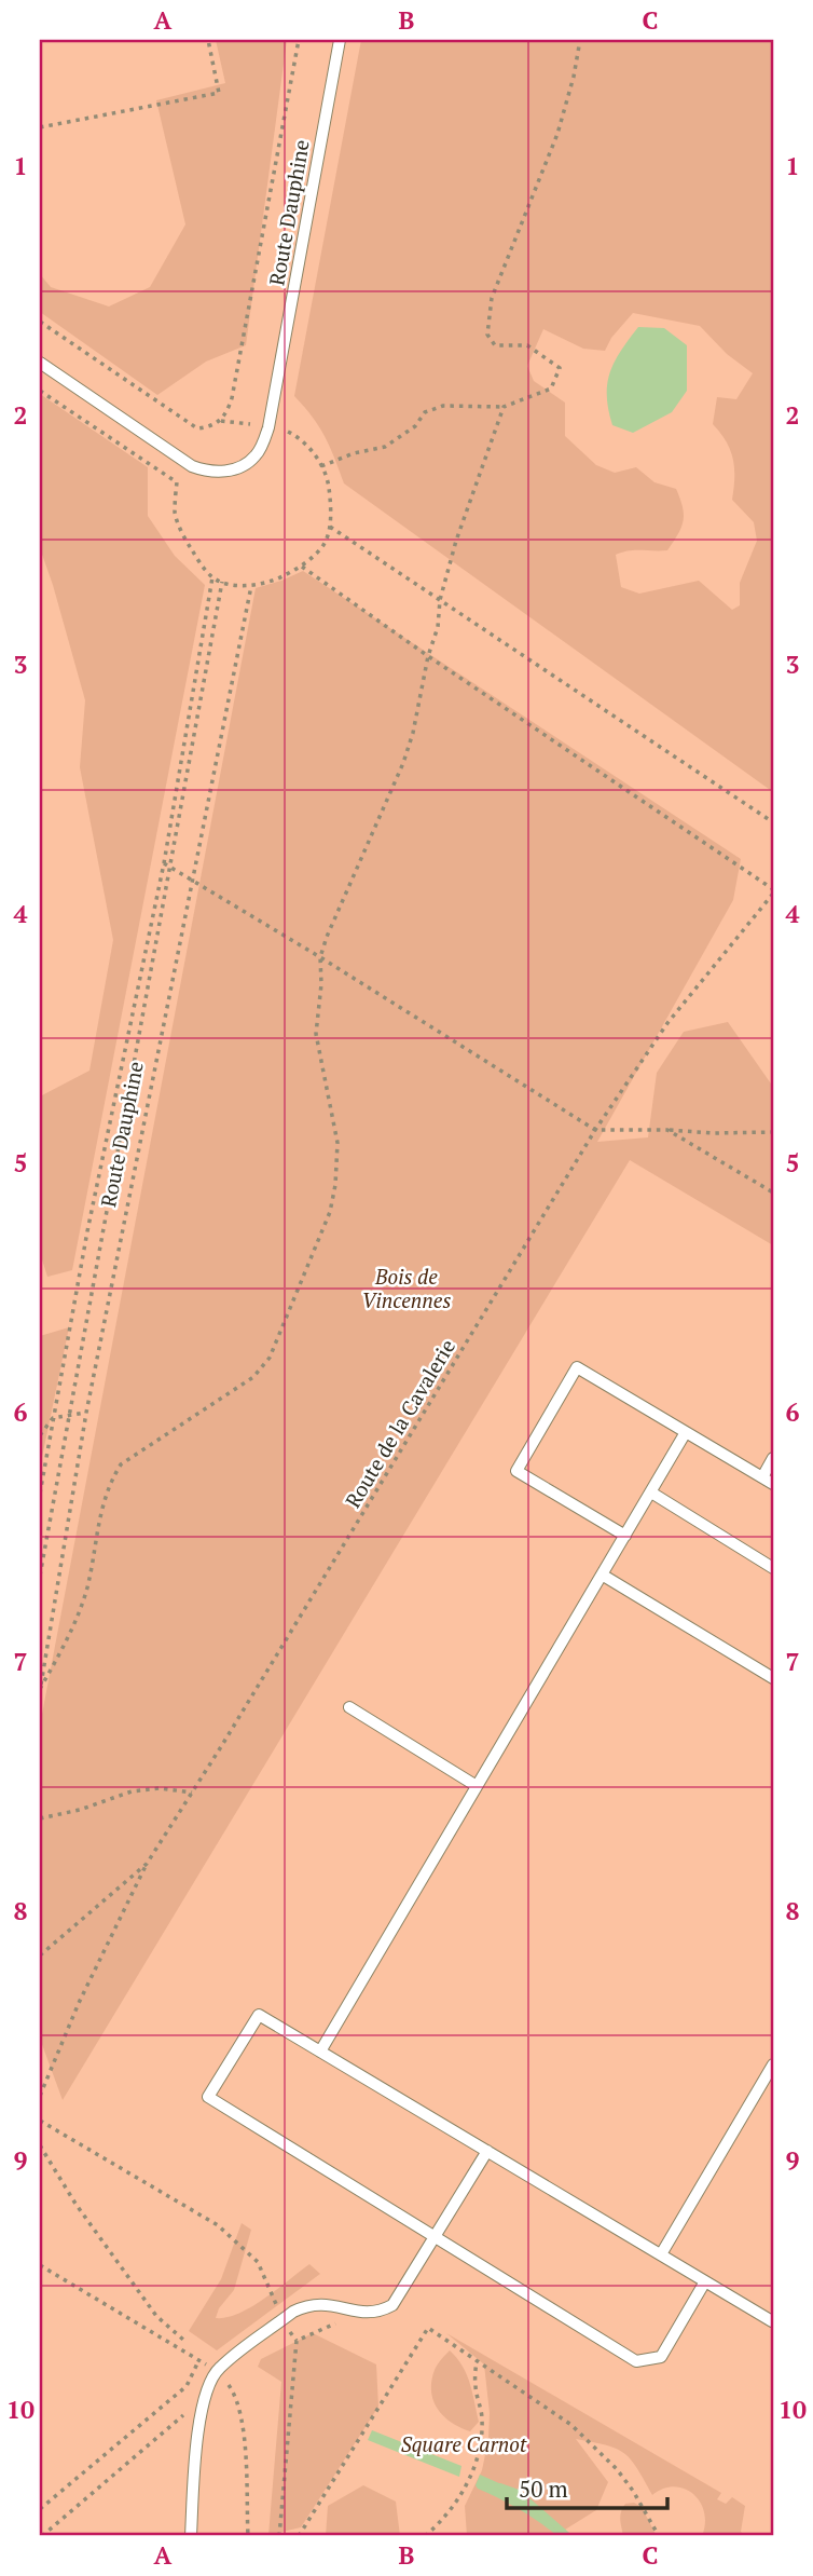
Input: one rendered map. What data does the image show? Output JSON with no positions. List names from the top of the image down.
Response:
{
  "streets": {
    "lane": ["Route Dauphine"],
    "path": ["Route de la Cavalerie"]
  },
  "parks": ["Bois de Vincennes", "Square Carnot"],
  "scale_bar": "50 m",
  "grid": {
    "columns": ["A", "B", "C"],
    "rows": [
      "1",
      "2",
      "3",
      "4",
      "5",
      "6",
      "7",
      "8",
      "9",
      "10"
    ]
  }
}
